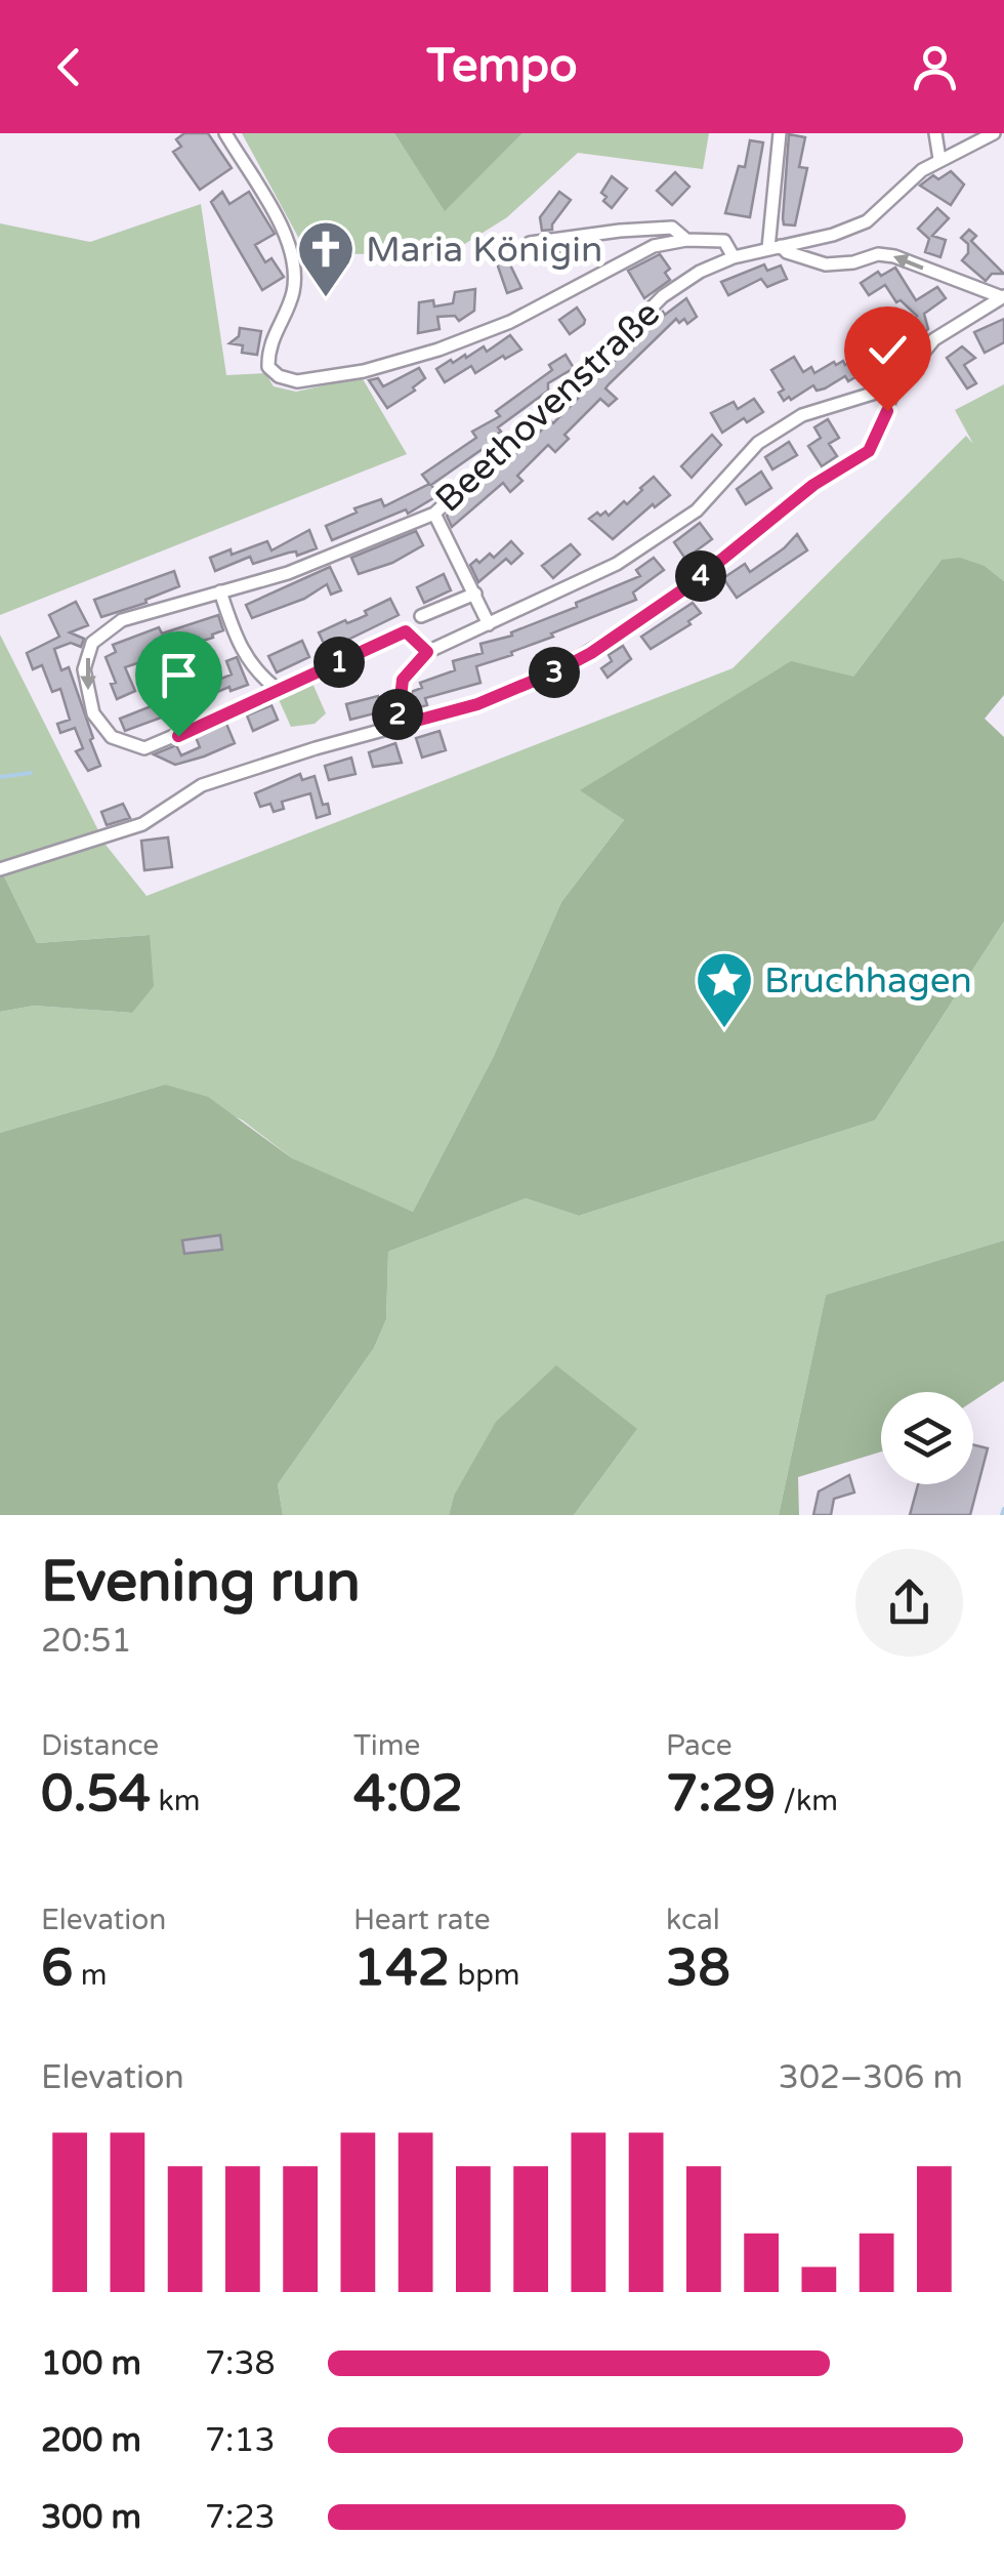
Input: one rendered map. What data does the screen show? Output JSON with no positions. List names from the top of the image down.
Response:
{
  "streets": {
    "street": ["Beethovenstraße"]
  },
  "places": {
    "church": ["Maria Königin"],
    "place": ["Bruchhagen"]
  },
  "page": {
    "header": "Tempo",
    "pins": [
      "4",
      "1",
      "3",
      "2"
    ],
    "heading": ["Evening run", "20:51"],
    "stats": [
      ["Distance", "0.54 km"],
      ["Time", "4:02"],
      ["Pace", "7:29 /km"],
      ["Elevation", "6 m"],
      ["Heart rate", "142 bpm"],
      ["kcal", "38"]
    ],
    "chart": ["Elevation", "302–306 m"],
    "list": [
      {
        "name": "100 m",
        "note": "7:38"
      },
      {
        "name": "200 m",
        "note": "7:13"
      },
      {
        "name": "300 m",
        "note": "7:23"
      }
    ]
  }
}
